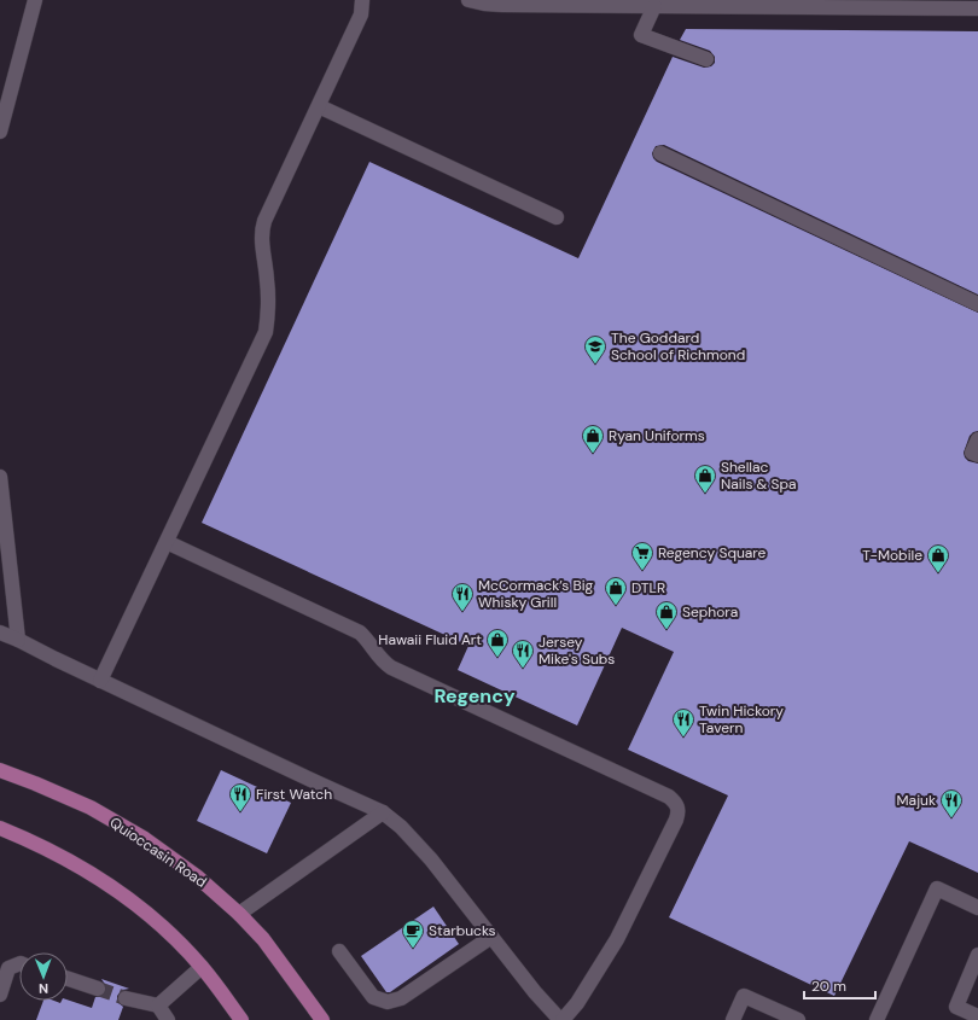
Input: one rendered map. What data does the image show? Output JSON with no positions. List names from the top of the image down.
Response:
{
  "streets": {
    "main road": ["Quioccasin Road"]
  },
  "districts": ["Regency"],
  "places": {
    "school or university": ["The Goddard School of Richmond"],
    "shop": [
      "Ryan Uniforms",
      "Shellac Nails & Spa",
      "T-Mobile",
      "DTLR",
      "Sephora",
      "Hawaii Fluid Art"
    ],
    "supermarket": ["Regency Square"],
    "restaurant": [
      "McCormack’s Big Whisky Grill",
      "Jersey Mike's Subs",
      "Twin Hickory Tavern",
      "First Watch",
      "Majuk"
    ],
    "cafe": ["Starbucks"]
  },
  "scale_bar": "20 m",
  "north": "bottom"
}
